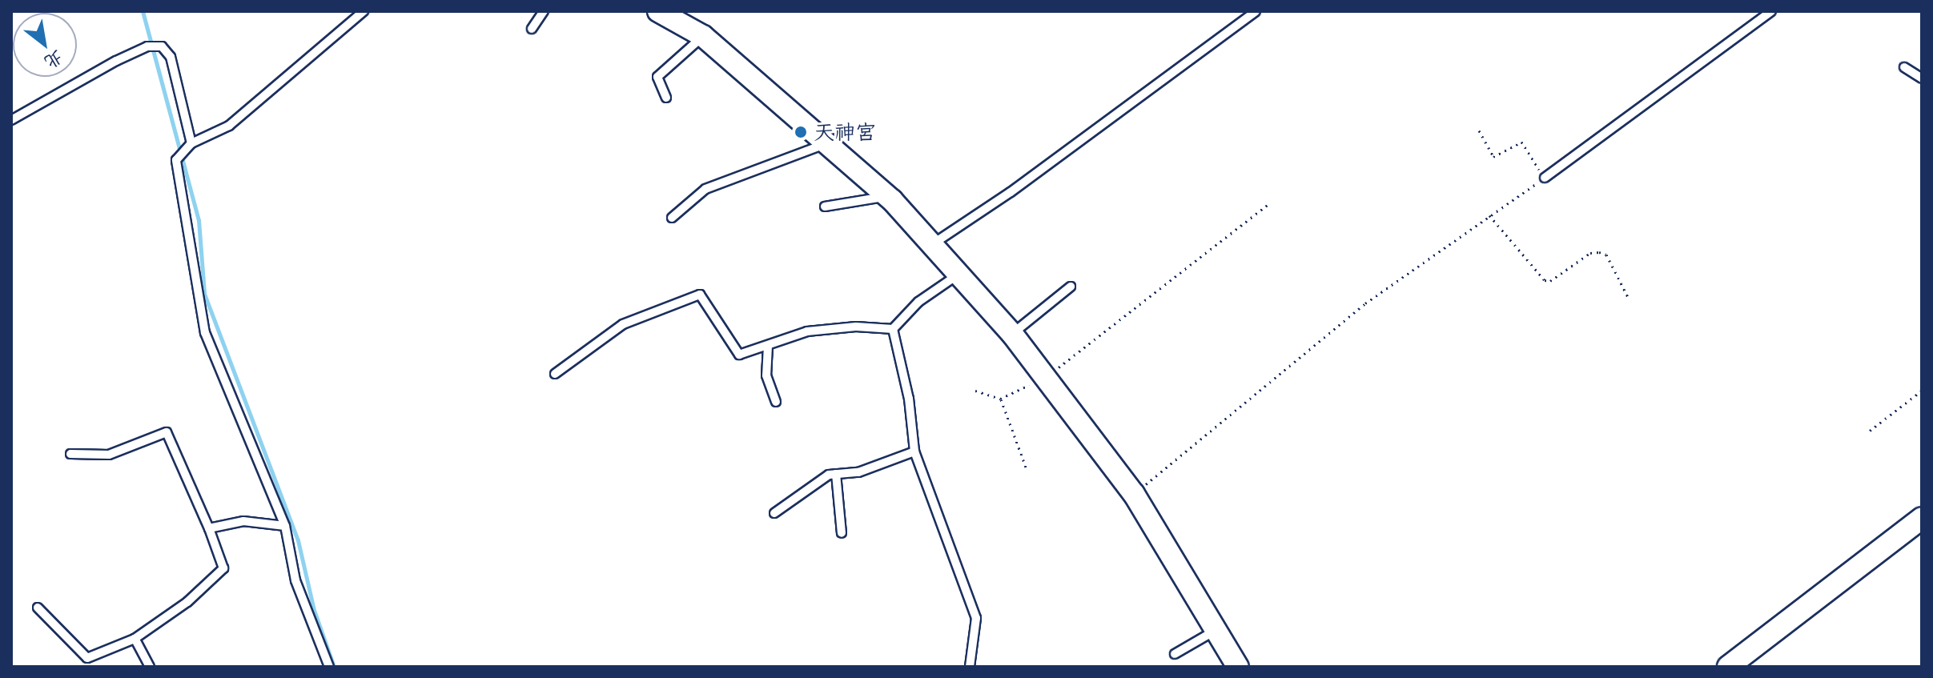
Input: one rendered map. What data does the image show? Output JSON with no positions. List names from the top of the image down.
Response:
{
  "places": ["天神宮"],
  "north": "bottom right"
}
